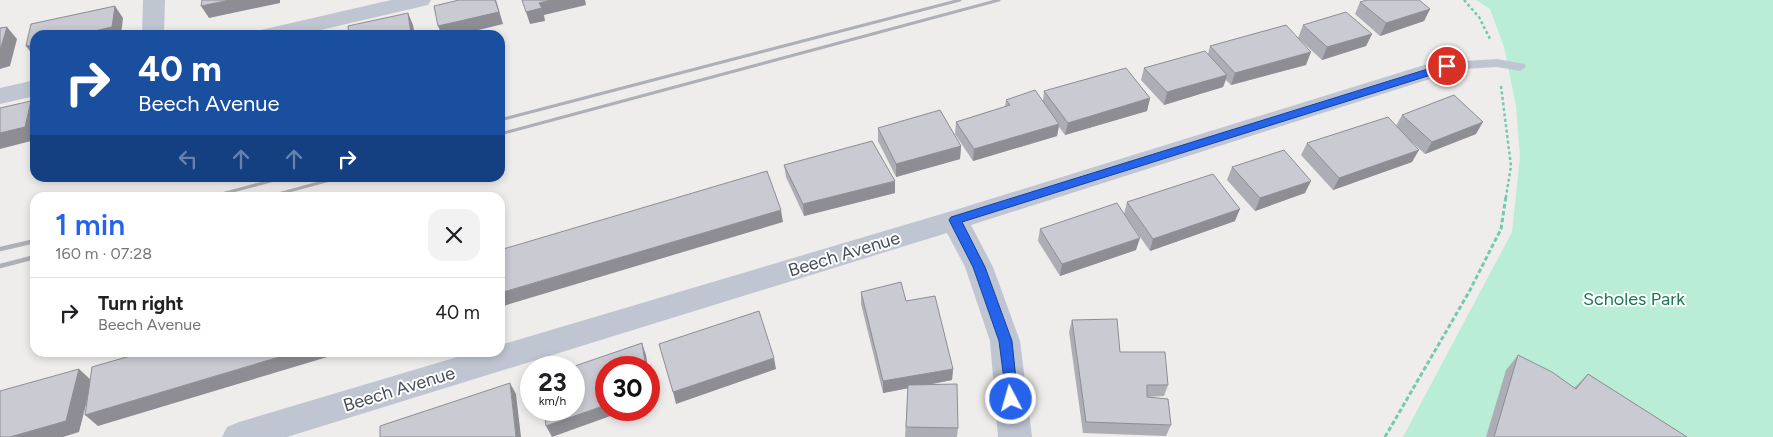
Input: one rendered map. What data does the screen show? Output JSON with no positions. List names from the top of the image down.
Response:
{
  "streets": {
    "street": ["Beech Avenue"]
  },
  "parks": ["Scholes Park"],
  "page": {
    "turn": ["40 m", "Beech Avenue"],
    "heading": ["1 min", "160 m · 07:28"],
    "list": [
      {
        "name": "Turn right",
        "note": "Beech Avenue",
        "value": "40 m"
      }
    ],
    "speed": "23 km/h",
    "limit": "30"
  }
}
